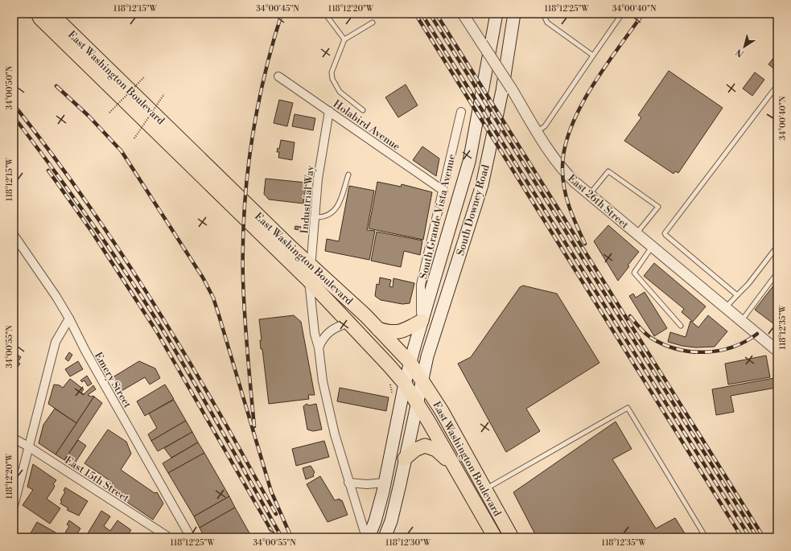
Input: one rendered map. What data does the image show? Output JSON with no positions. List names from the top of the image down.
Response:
{
  "streets": {
    "main road": ["East Washington Boulevard", "South Downey Road"],
    "street": [
      "Holabird Avenue",
      "Industrial Way",
      "East 26th Street",
      "South Grande Vista Avenue",
      "Emery Street",
      "East 15th Street"
    ]
  },
  "crossings": [
    ["East Washington Boulevard", "Industrial Way"],
    ["East Washington Boulevard", "South Downey Road"],
    ["Holabird Avenue", "Industrial Way"],
    ["Holabird Avenue", "South Grande Vista Avenue"],
    ["South Downey Road", "South Grande Vista Avenue"]
  ],
  "north": "bottom left",
  "coordinates": [
    "118°12'15\"W",
    "34°00'45\"N",
    "118°12'20\"W",
    "118°12'25\"W",
    "34°00'40\"N",
    "34°00'50\"N",
    "118°12'35\"W",
    "34°00'55\"N",
    "118°12'30\"W"
  ]
}
